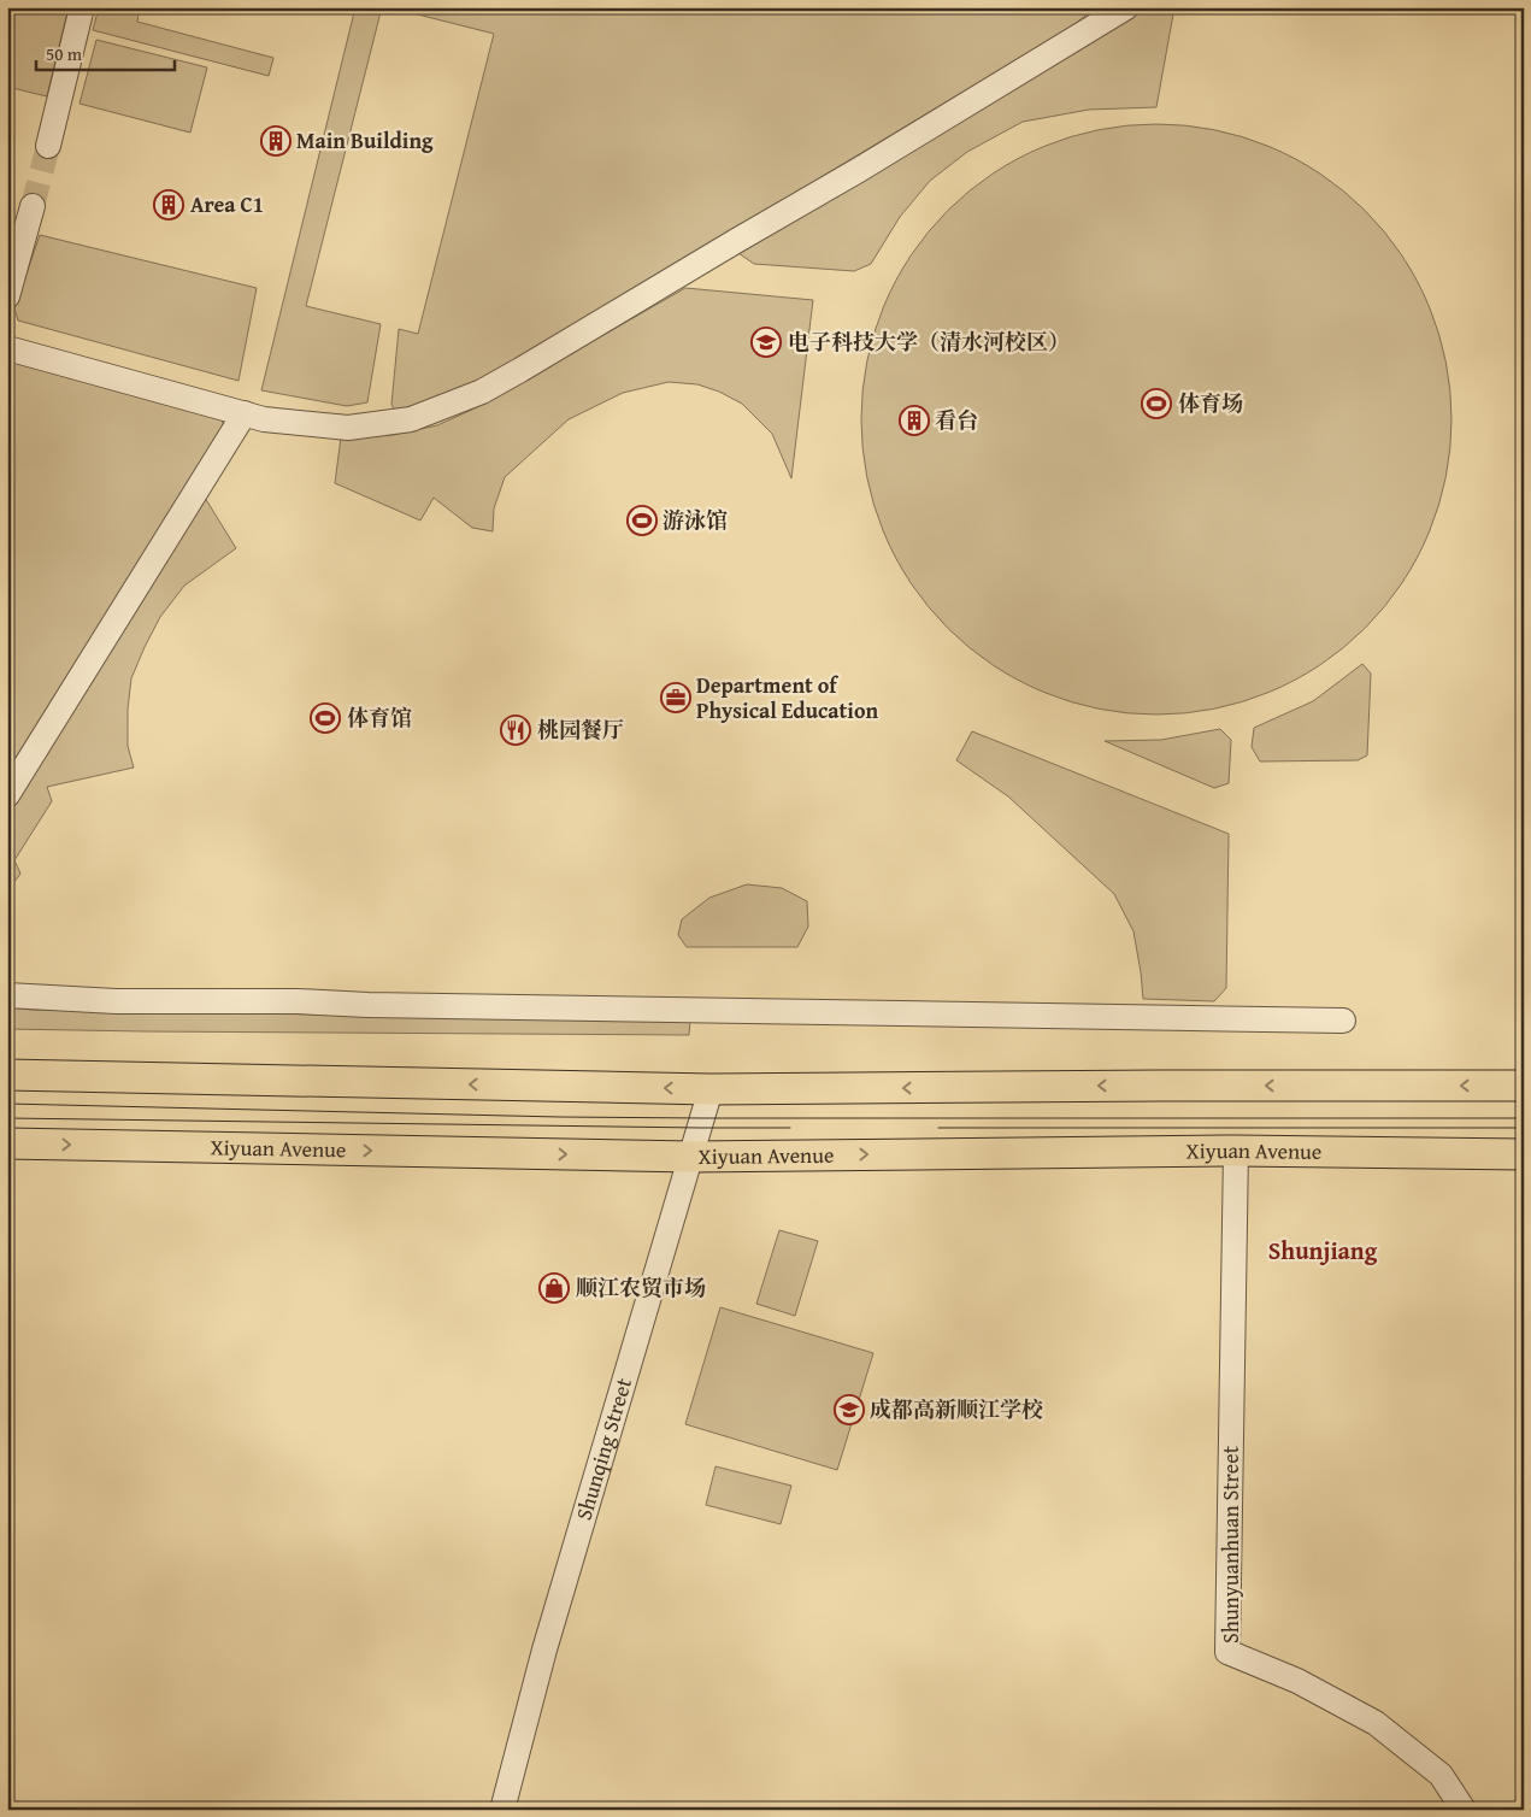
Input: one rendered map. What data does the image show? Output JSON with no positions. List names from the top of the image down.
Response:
{
  "streets": {
    "main road": ["Xiyuan Avenue"],
    "street": ["Shunqing Street", "Shunyuanhuan Street"]
  },
  "crossings": [
    ["Xiyuan Avenue", "Shunqing Street"],
    ["Xiyuan Avenue", "Shunyuanhuan Street"]
  ],
  "districts": ["Shunjiang"],
  "places": {
    "building": ["Main Building", "Area C1", "看台"],
    "school or university": ["电子科技大学（清水河校区）", "成都高新顺江学校"],
    "sports": ["体育场", "游泳馆", "体育馆"],
    "office": ["Department of Physical Education"],
    "restaurant": ["桃园餐厅"],
    "shop": ["顺江农贸市场"]
  },
  "scale_bar": "50 m"
}
